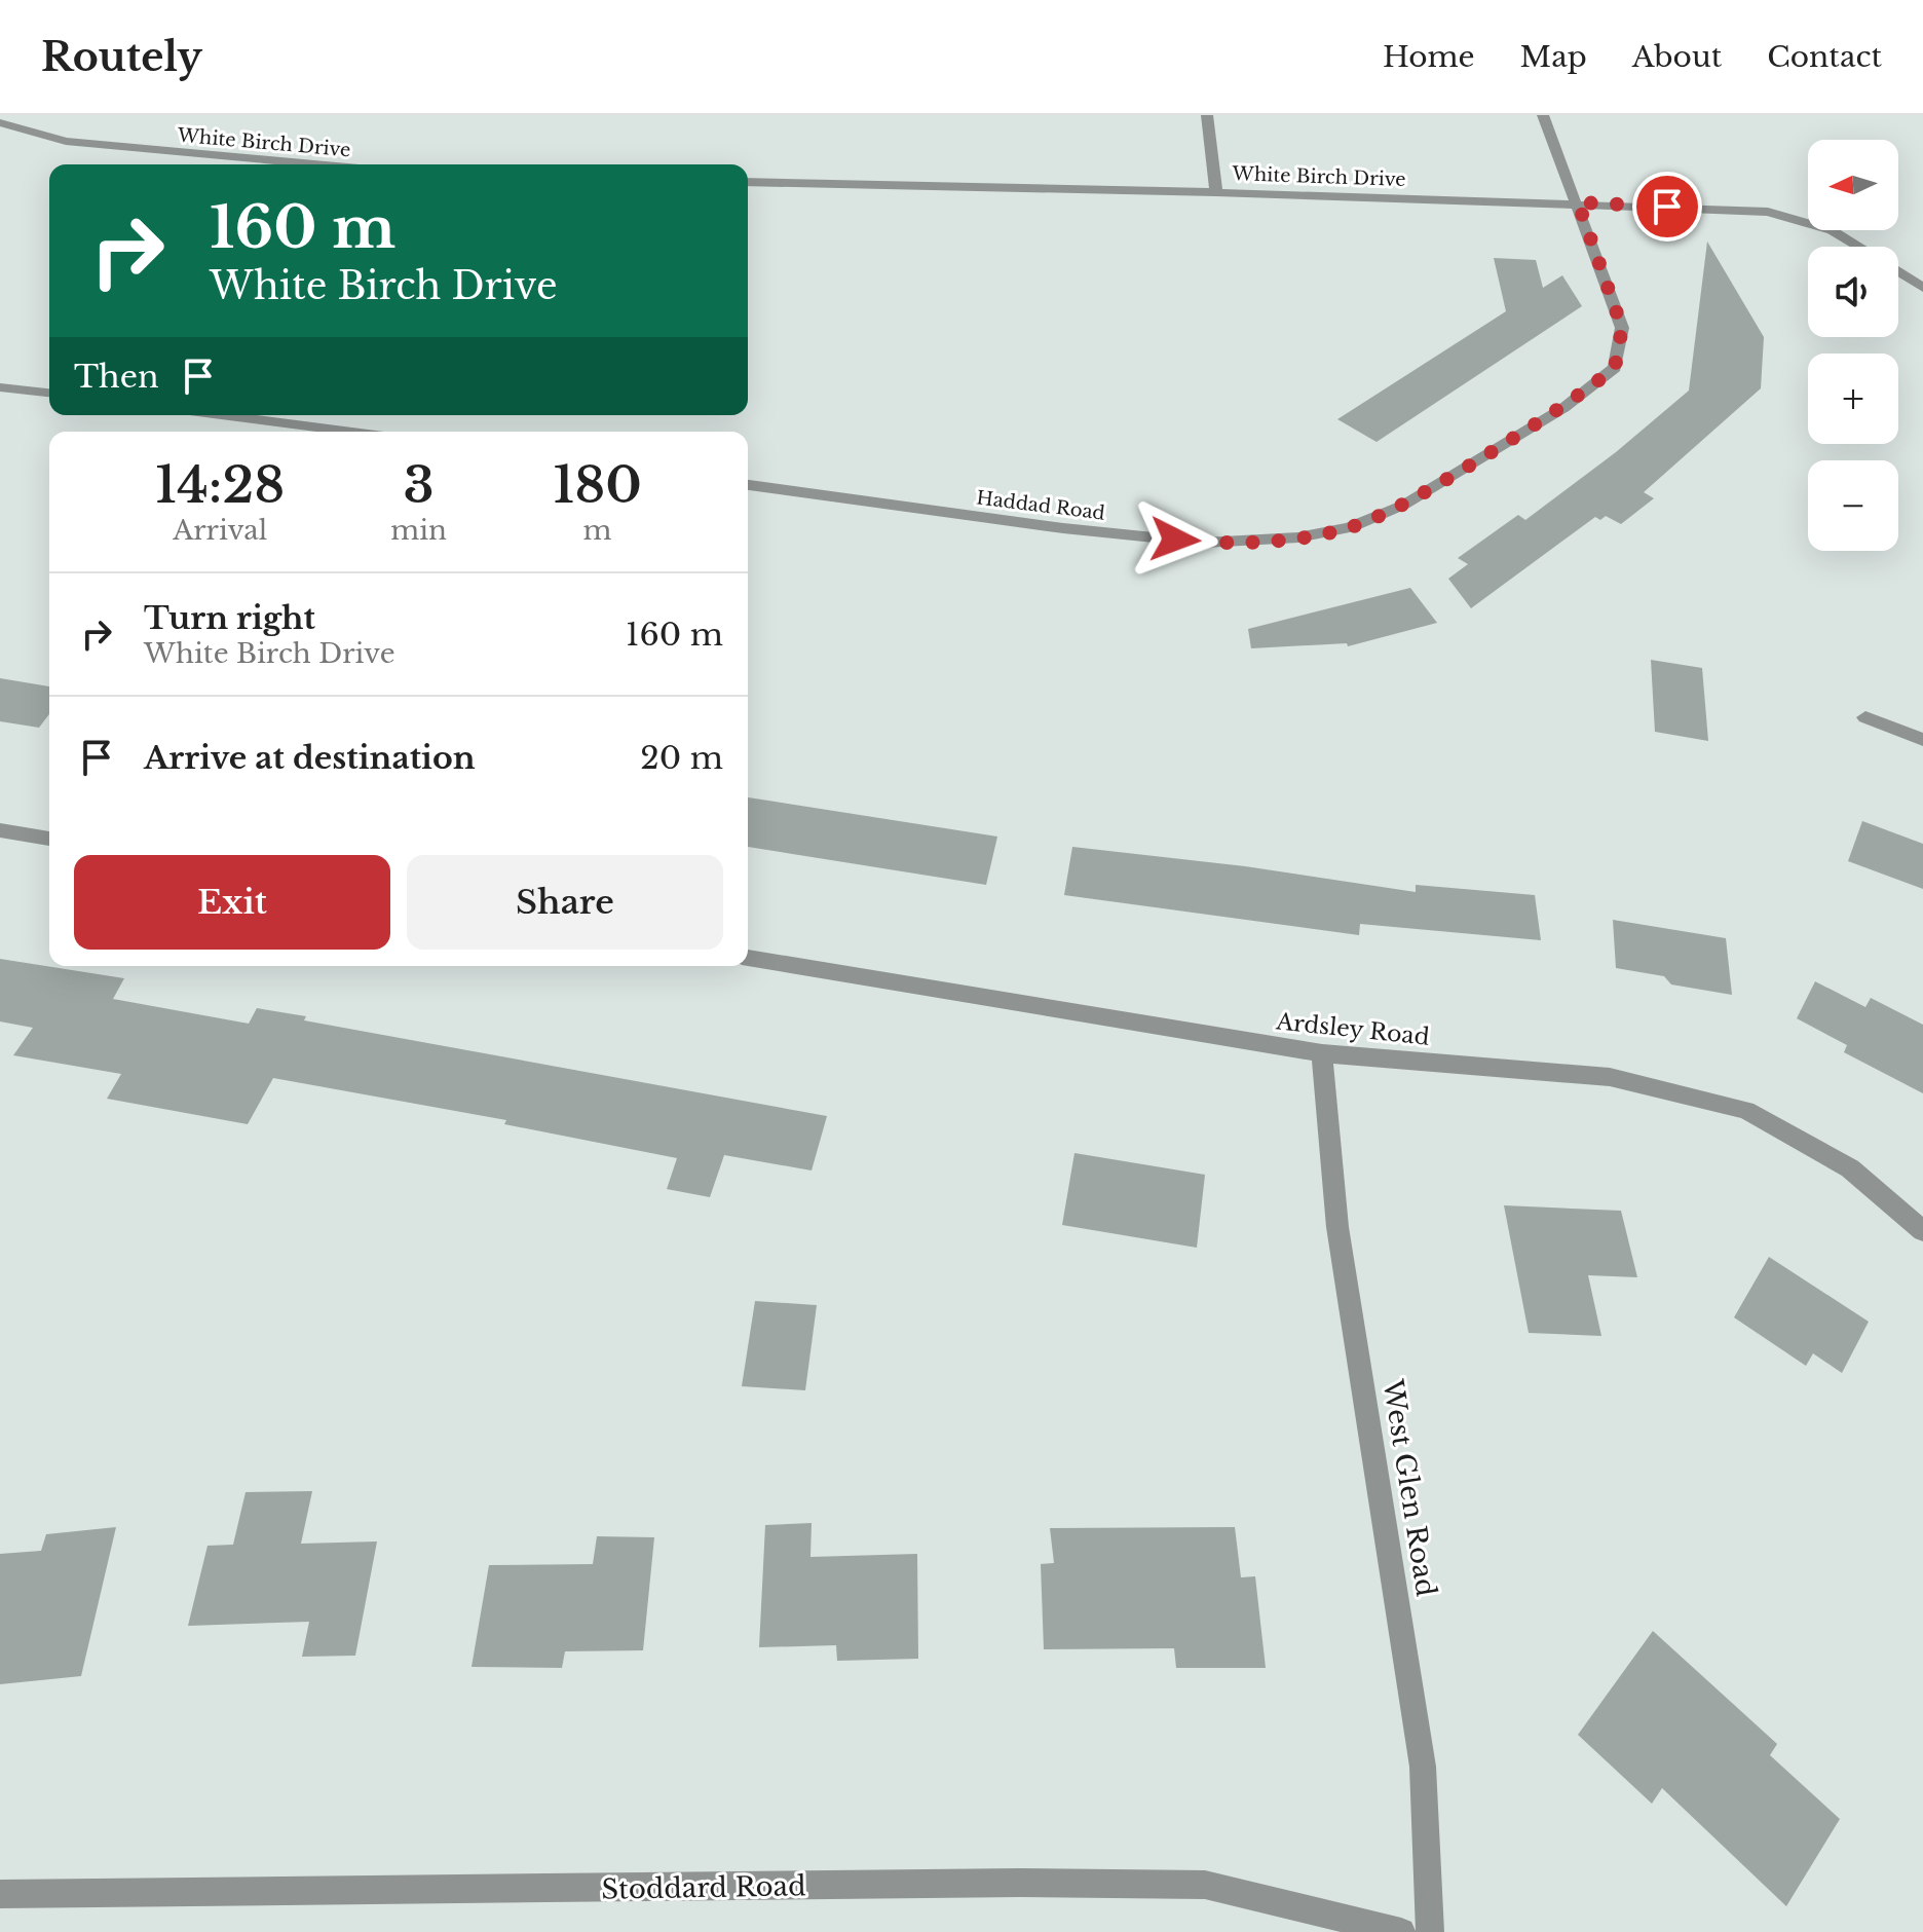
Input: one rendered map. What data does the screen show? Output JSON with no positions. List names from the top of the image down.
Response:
{
  "streets": {
    "street": [
      "White Birch Drive",
      "Haddad Road",
      "Ardsley Road",
      "West Glen Road",
      "Stoddard Road"
    ]
  },
  "crossings": [
    ["White Birch Drive", "Haddad Road"],
    ["Ardsley Road", "West Glen Road"]
  ],
  "north": "left",
  "page": {
    "header": "Routely",
    "nav": [
      "Home",
      "Map",
      "About",
      "Contact"
    ],
    "map_buttons": ["+", "−"],
    "turn": ["160 m", "White Birch Drive"],
    "then": "Then",
    "eta": [
      "14:28",
      "Arrival",
      "3",
      "min",
      "180",
      "m"
    ],
    "list": [
      {
        "name": "Turn right",
        "note": "White Birch Drive",
        "value": "160 m"
      },
      {
        "name": "Arrive at destination",
        "value": "20 m"
      }
    ],
    "buttons": ["Exit", "Share"]
  }
}
